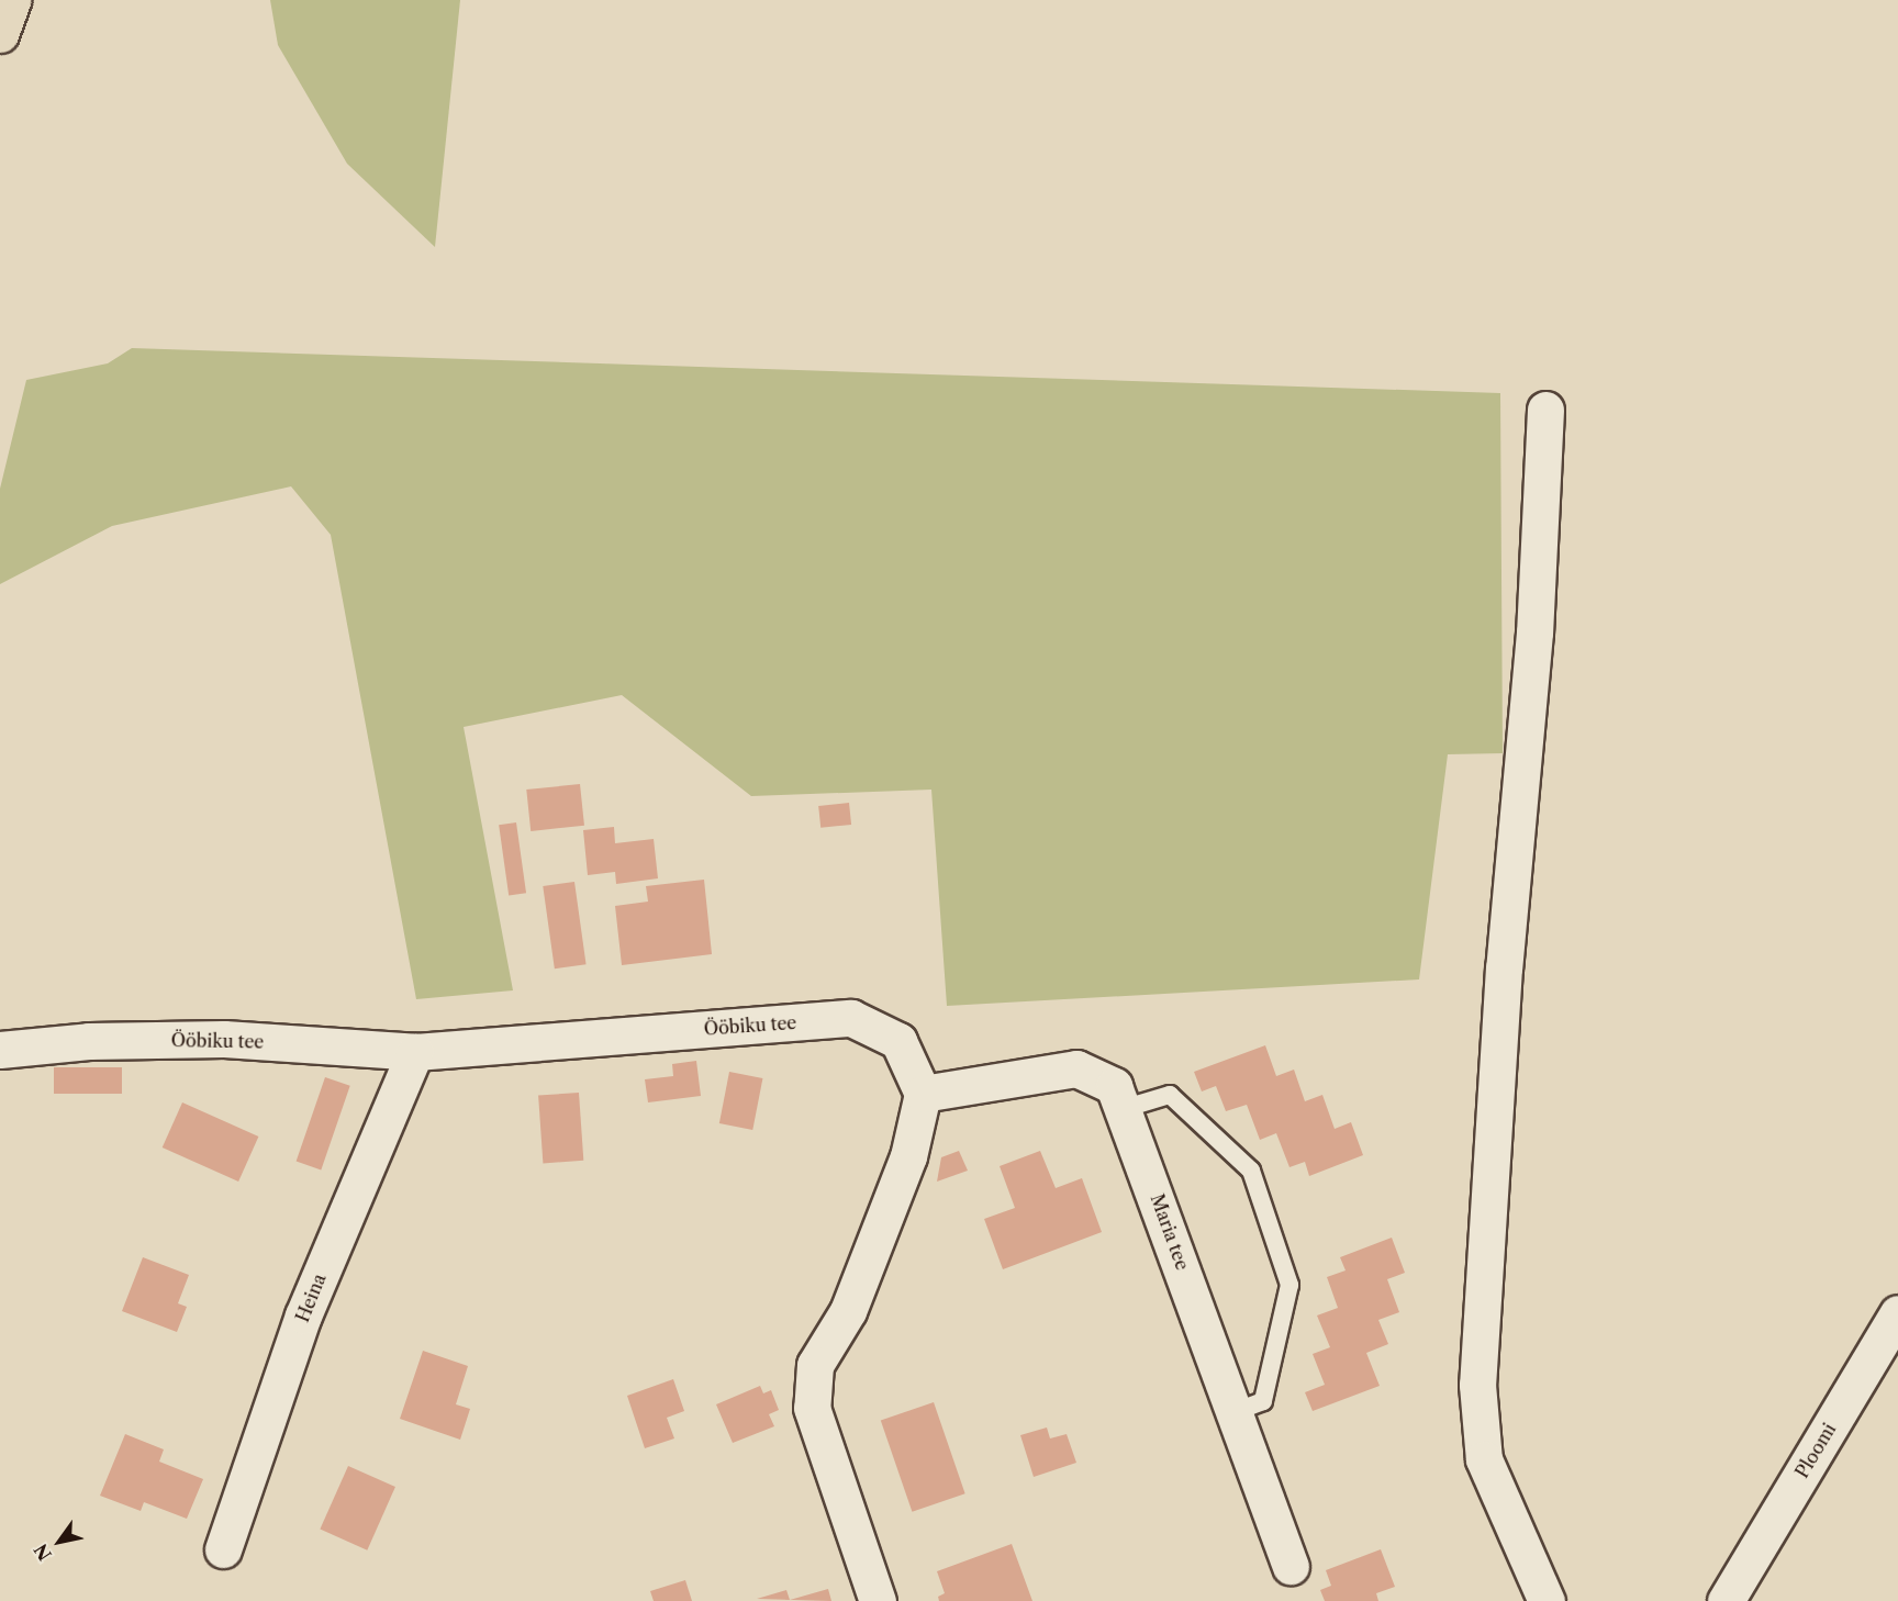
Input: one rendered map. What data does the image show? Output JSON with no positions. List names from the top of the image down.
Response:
{
  "streets": {
    "street": [
      "Ööbiku tee",
      "Maria tee",
      "Heina",
      "Ploomi"
    ]
  },
  "crossings": [
    ["Ööbiku tee", "Maria tee"],
    ["Ööbiku tee", "Heina"]
  ],
  "north": "bottom left"
}
